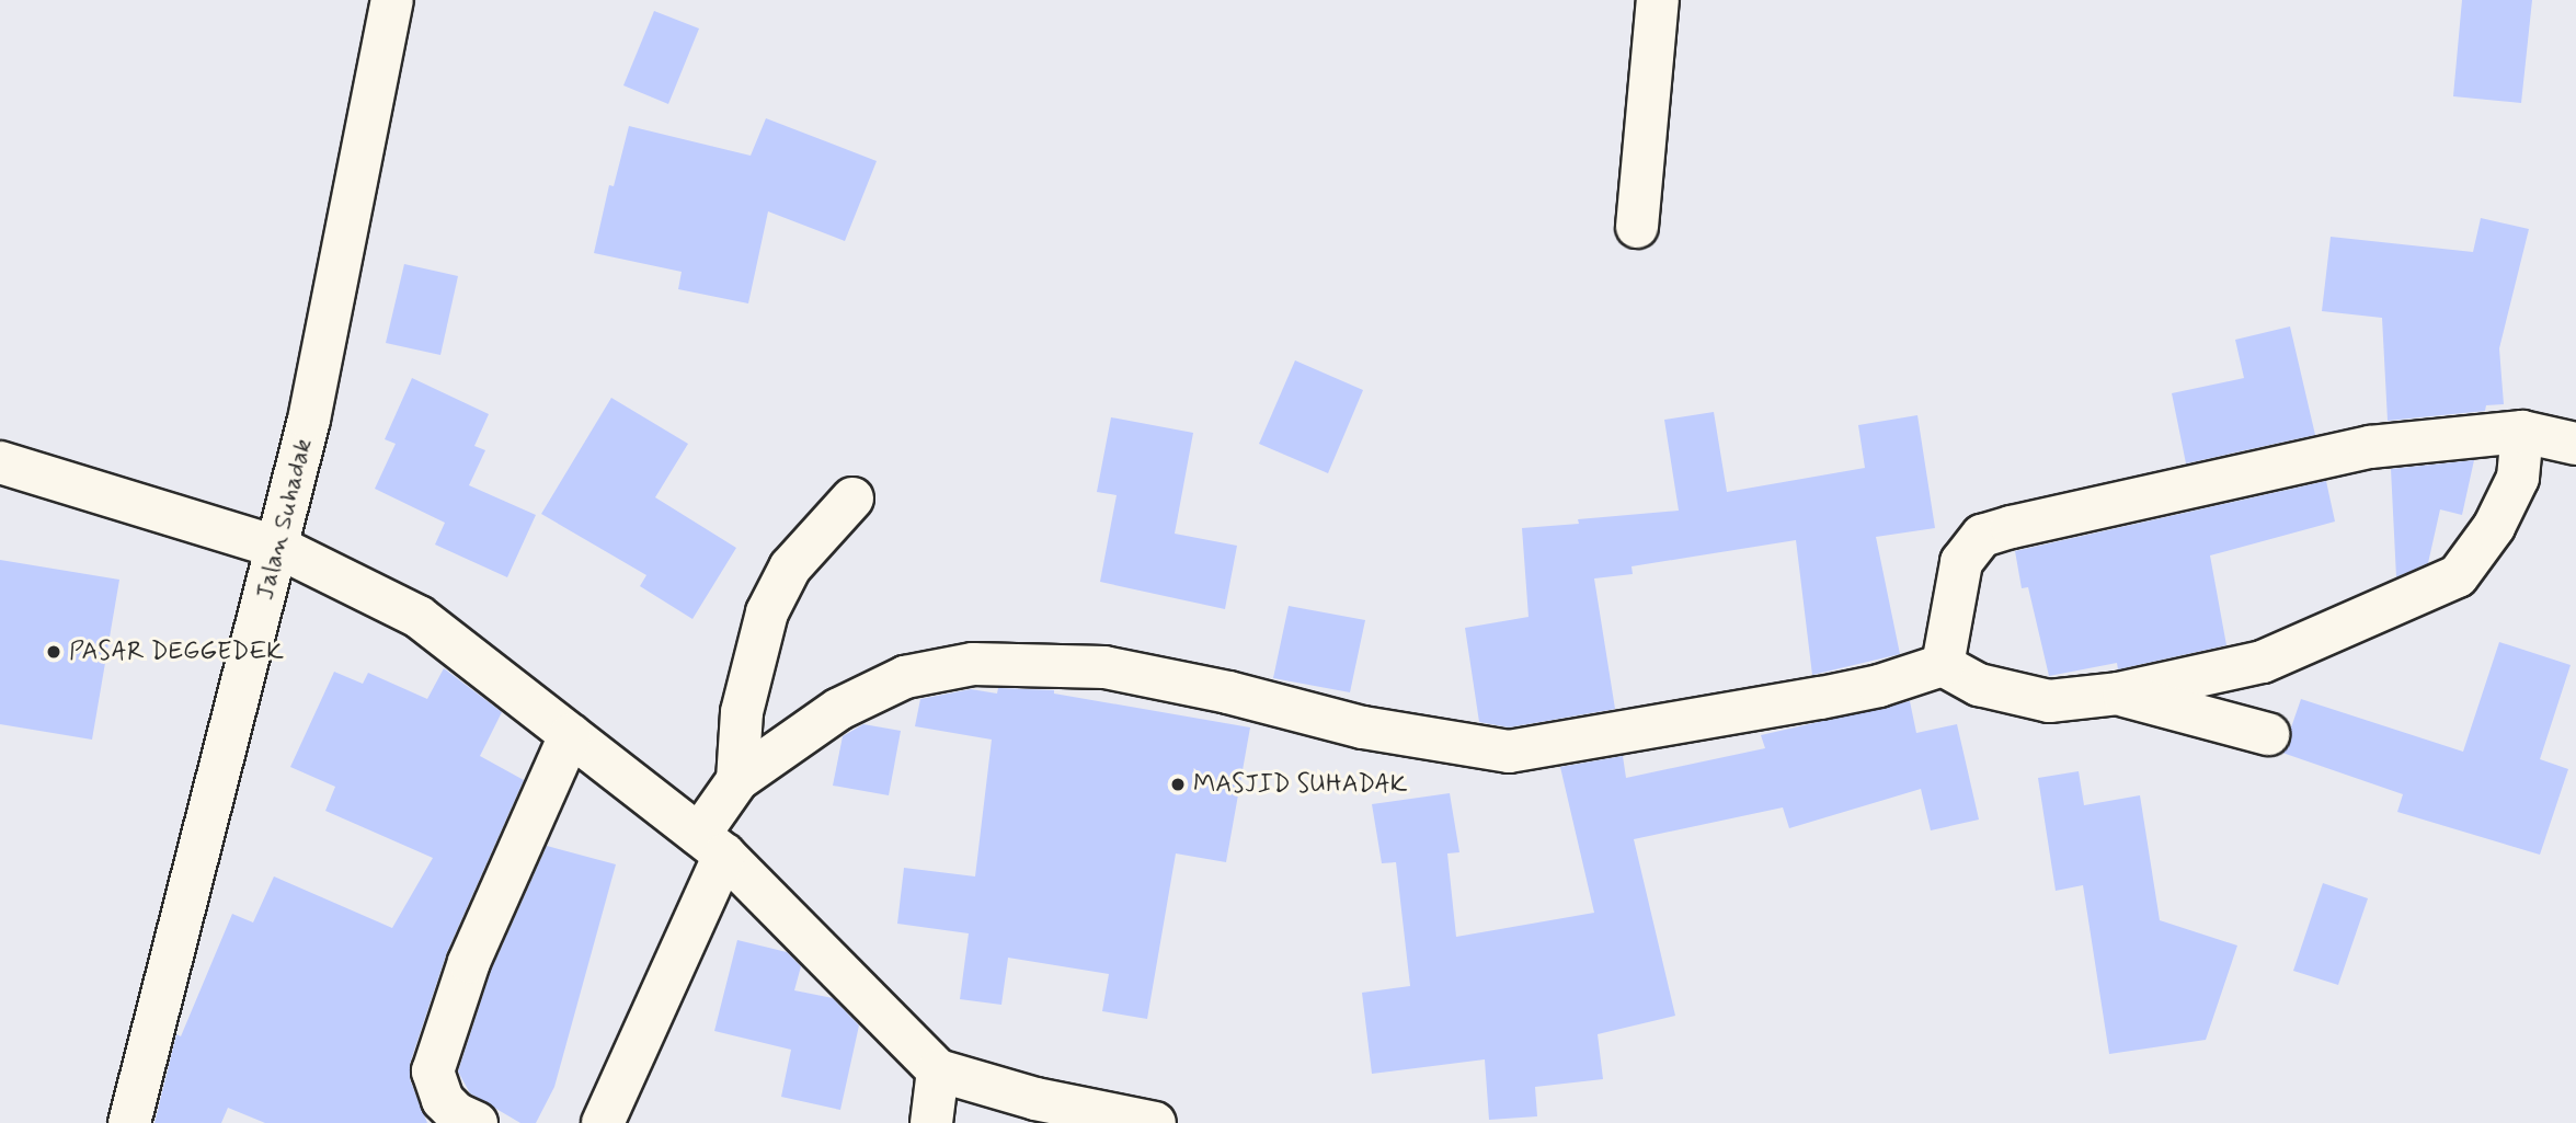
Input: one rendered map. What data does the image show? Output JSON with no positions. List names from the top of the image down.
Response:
{
  "streets": {
    "street": ["Jalan Suhadak"]
  },
  "places": ["PASAR DEGGEDEK", "MASJID SUHADAK"]
}
